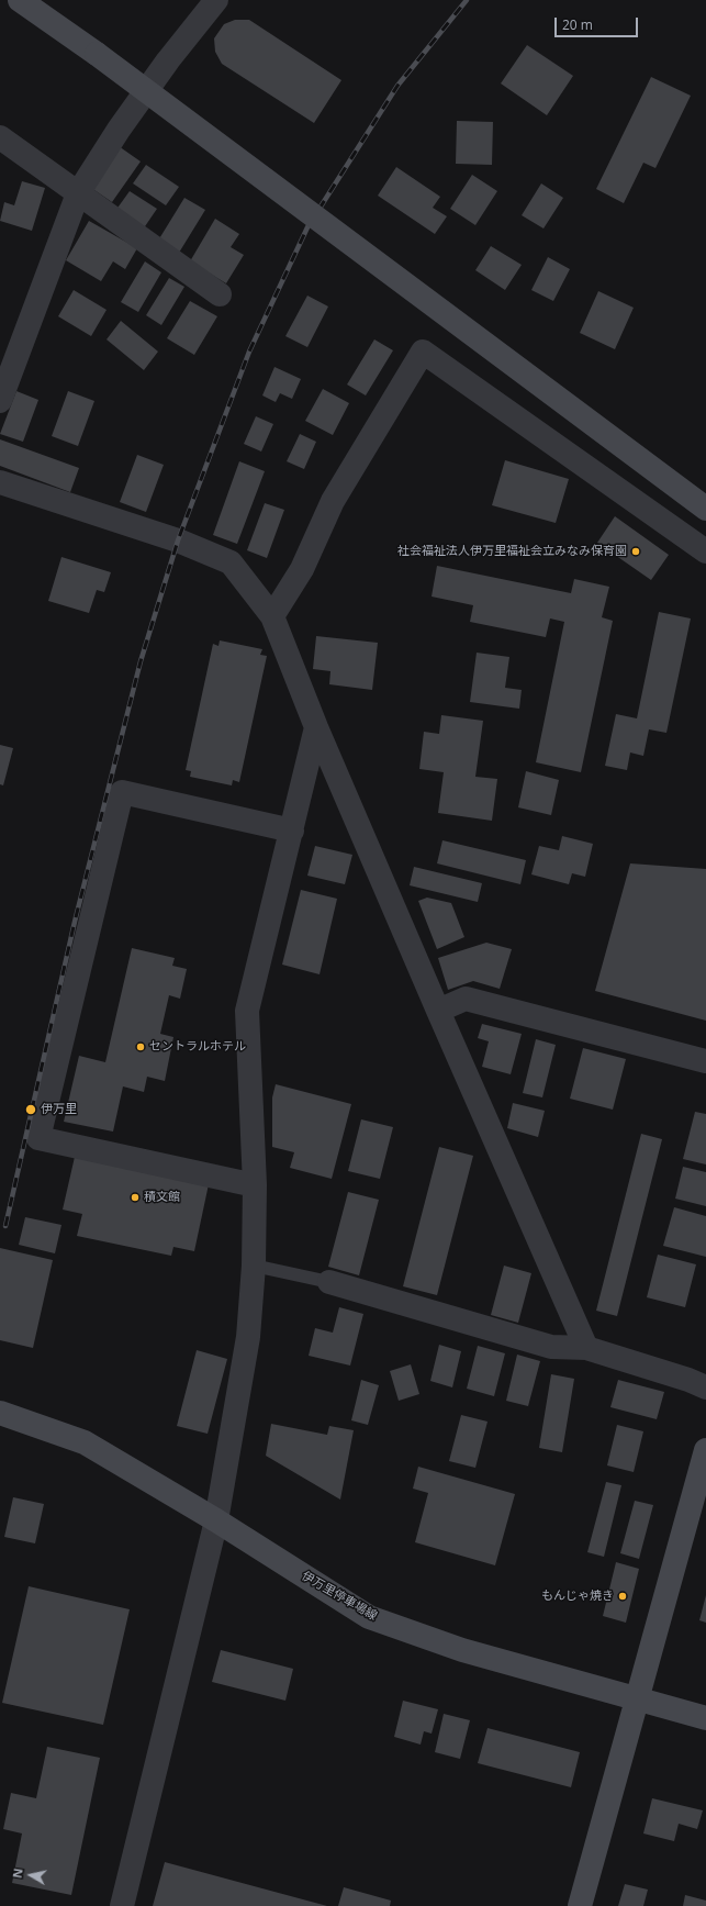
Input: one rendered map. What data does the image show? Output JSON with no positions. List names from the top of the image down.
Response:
{
  "streets": {
    "street": ["伊万里停車場線"]
  },
  "places": [
    "社会福祉法人伊万里福祉会立みなみ保育園",
    "セントラルホテル",
    "伊万里",
    "積文館",
    "もんじゃ焼き"
  ],
  "scale_bar": "20 m",
  "north": "left"
}
